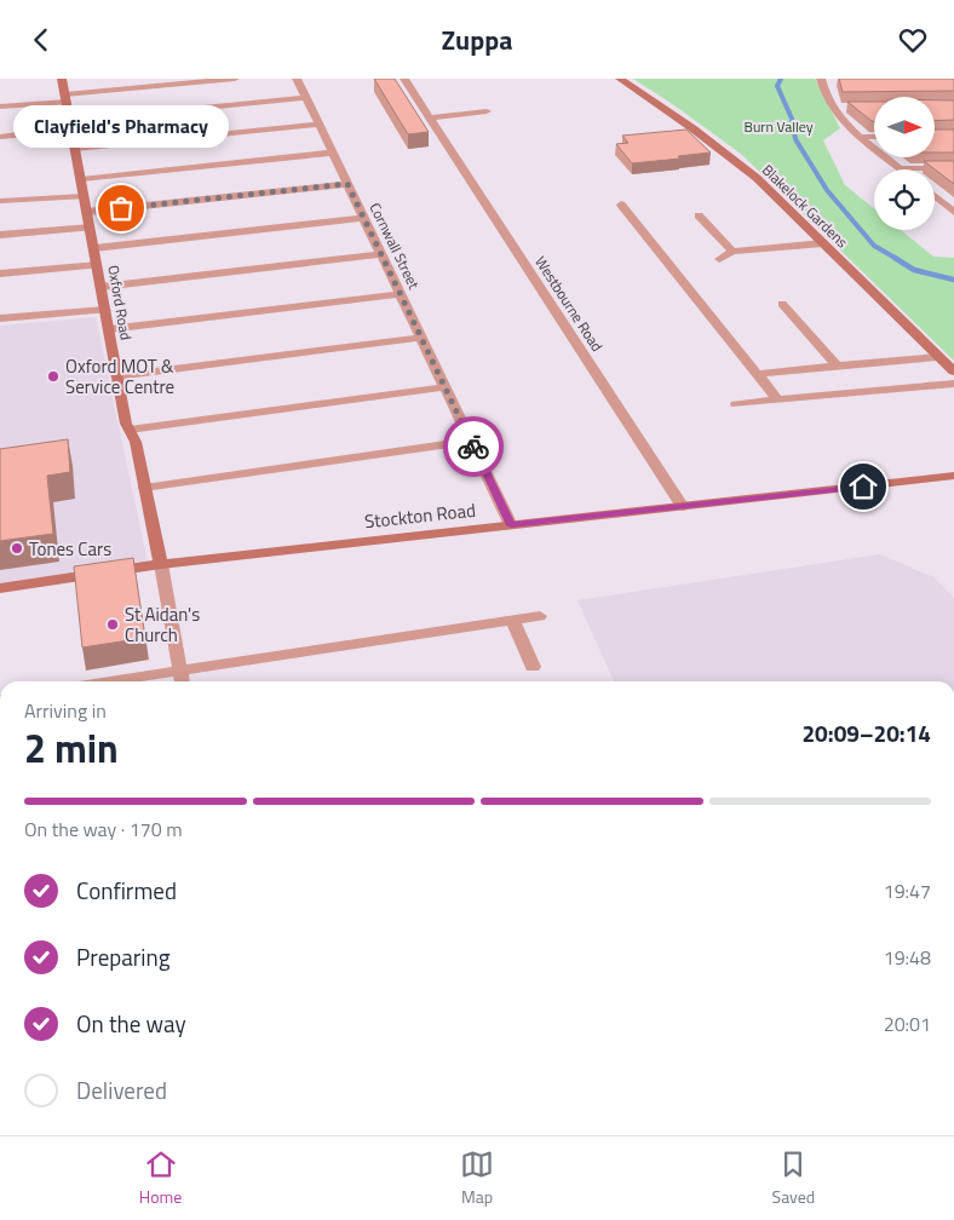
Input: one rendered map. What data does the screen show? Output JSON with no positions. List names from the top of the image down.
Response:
{
  "streets": {
    "street": [
      "Blakelock Gardens",
      "Cornwall Street",
      "Oxford Road",
      "Westbourne Road",
      "Stockton Road"
    ]
  },
  "crossings": [
    ["Cornwall Street", "Stockton Road"],
    ["Oxford Road", "Stockton Road"],
    ["Westbourne Road", "Stockton Road"]
  ],
  "parks": ["Burn Valley"],
  "places": [
    "Clayfield's Pharmacy",
    "Oxford MOT & Service Centre",
    "Tones Cars",
    "St Aidan's Church"
  ],
  "north": "right",
  "page": {
    "header": "Zuppa",
    "bubble": "Clayfield's Pharmacy",
    "heading": ["2 min", "Arriving in", "20:09–20:14"],
    "bar": "On the way · 170 m",
    "list": [
      ["Confirmed", "19:47"],
      ["Preparing", "19:48"],
      ["On the way", "20:01"],
      "Delivered"
    ],
    "tabs": ["Home", "Map", "Saved"]
  }
}
